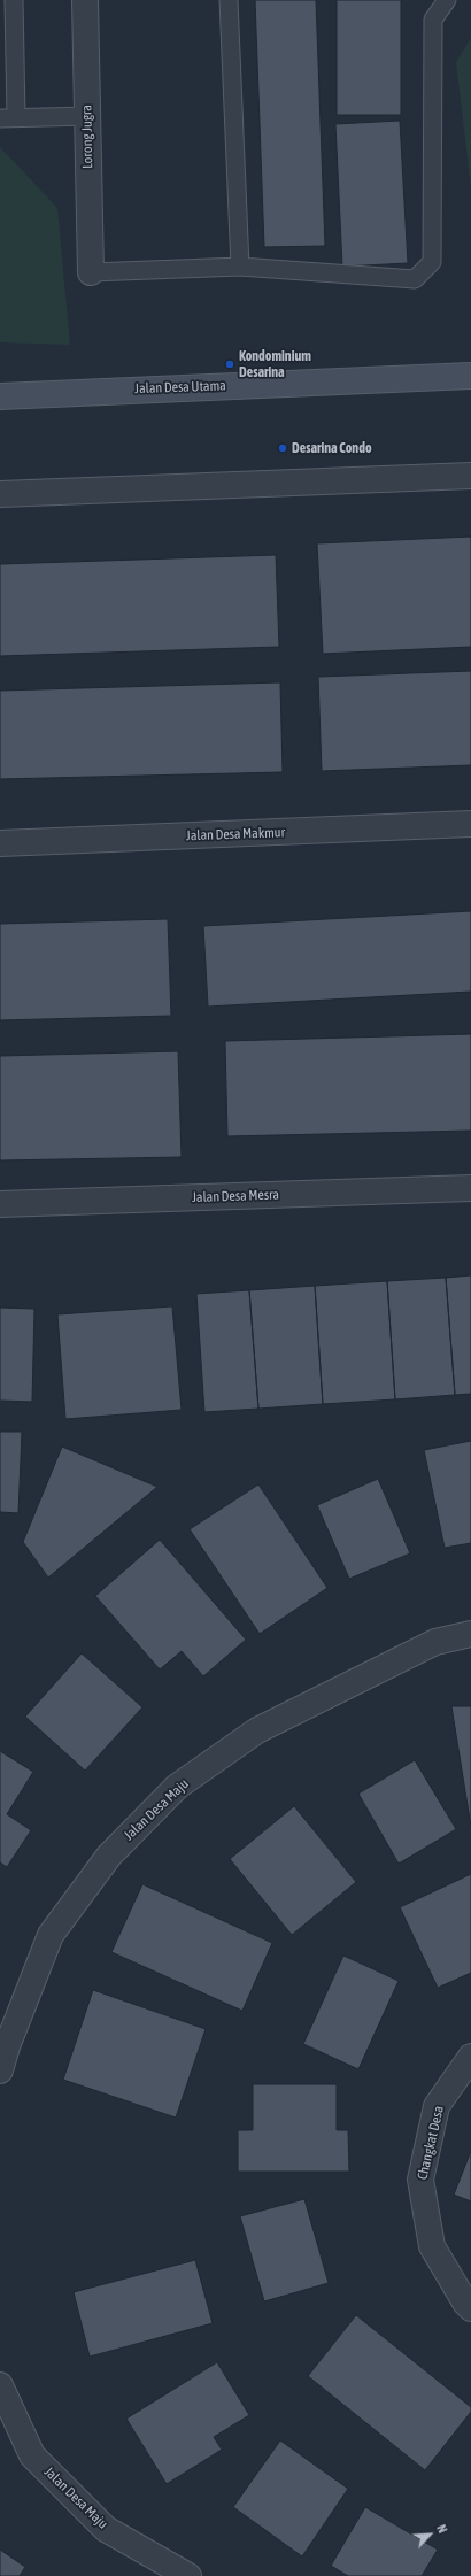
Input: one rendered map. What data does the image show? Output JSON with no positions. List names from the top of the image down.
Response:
{
  "streets": {
    "street": [
      "Lorong Jugra",
      "Jalan Desa Utama",
      "Jalan Desa Makmur",
      "Jalan Desa Mesra",
      "Jalan Desa Maju",
      "Changkat Desa"
    ]
  },
  "places": ["Kondominium Desarina", "Desarina Condo"],
  "north": "top right"
}
